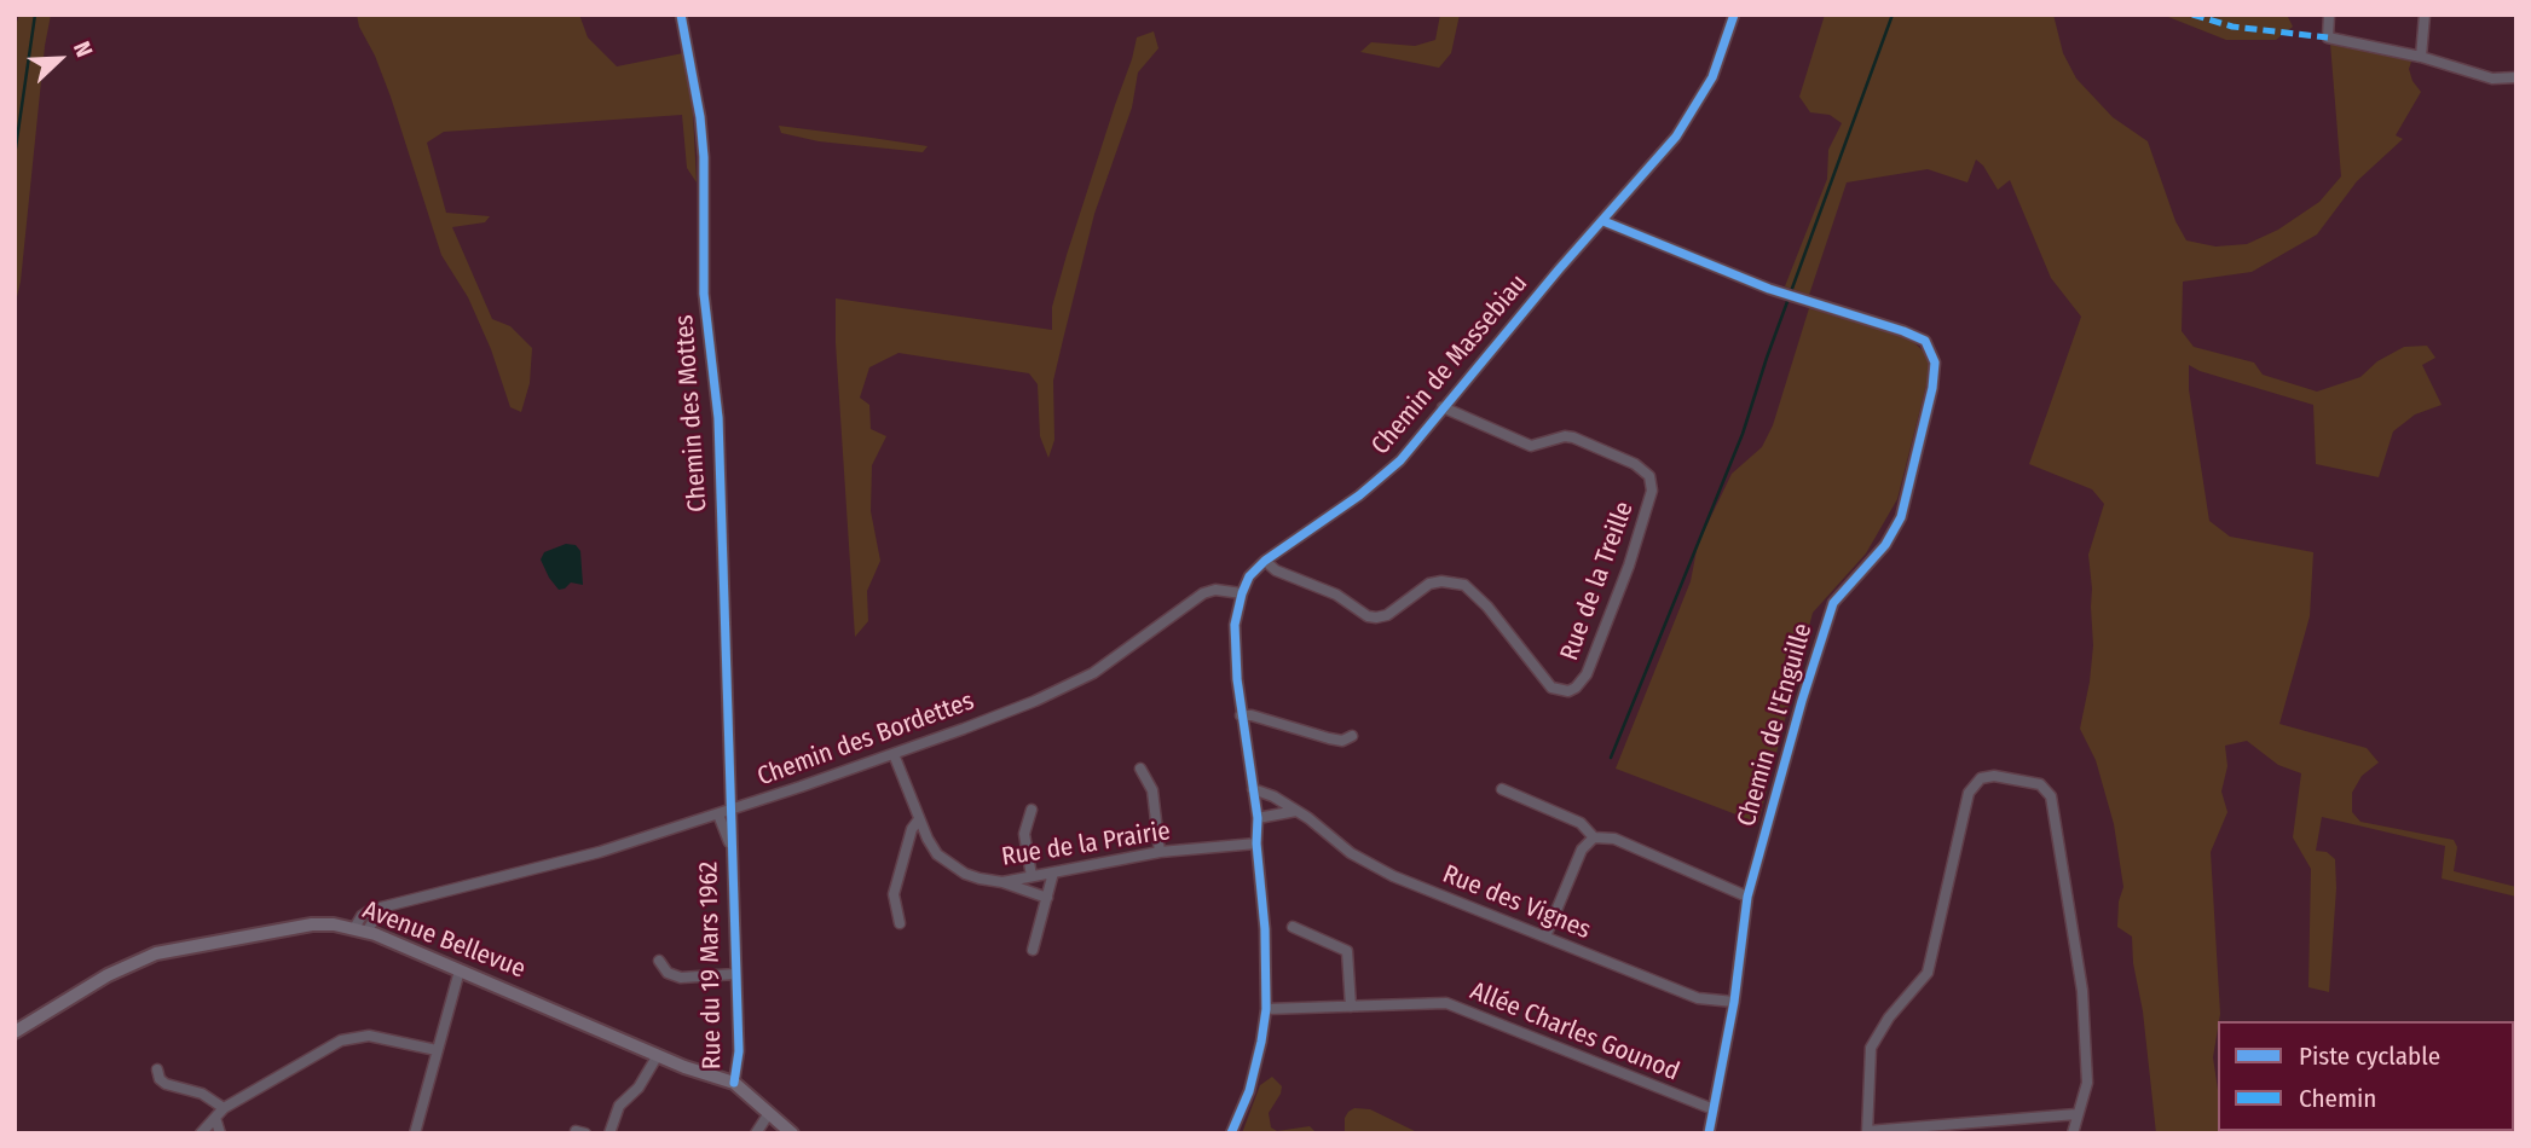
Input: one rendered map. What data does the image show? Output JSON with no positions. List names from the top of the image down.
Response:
{
  "streets": {
    "main road": ["Avenue Bellevue"],
    "street": [
      "Chemin de Massebiau",
      "Chemin des Mottes",
      "Rue de la Treille",
      "Chemin de l'Enguille",
      "Chemin des Bordettes",
      "Rue de la Prairie",
      "Rue des Vignes",
      "Rue du 19 Mars 1962",
      "Allée Charles Gounod"
    ]
  },
  "crossings": [
    ["Chemin de Massebiau", "Rue de la Treille"],
    ["Chemin de Massebiau", "Chemin de l'Enguille"],
    ["Chemin de Massebiau", "Chemin des Bordettes"],
    ["Chemin de Massebiau", "Rue de la Prairie"],
    ["Chemin de Massebiau", "Rue des Vignes"],
    ["Chemin de Massebiau", "Allée Charles Gounod"],
    ["Chemin des Mottes", "Chemin des Bordettes"],
    ["Chemin des Mottes", "Rue du 19 Mars 1962"],
    ["Chemin de l'Enguille", "Rue des Vignes"],
    ["Chemin de l'Enguille", "Allée Charles Gounod"],
    ["Chemin des Bordettes", "Rue de la Prairie"],
    ["Chemin des Bordettes", "Avenue Bellevue"],
    ["Chemin des Bordettes", "Rue du 19 Mars 1962"],
    ["Avenue Bellevue", "Rue du 19 Mars 1962"]
  ],
  "legend": ["Piste cyclable", "Chemin"],
  "north": "top right"
}
